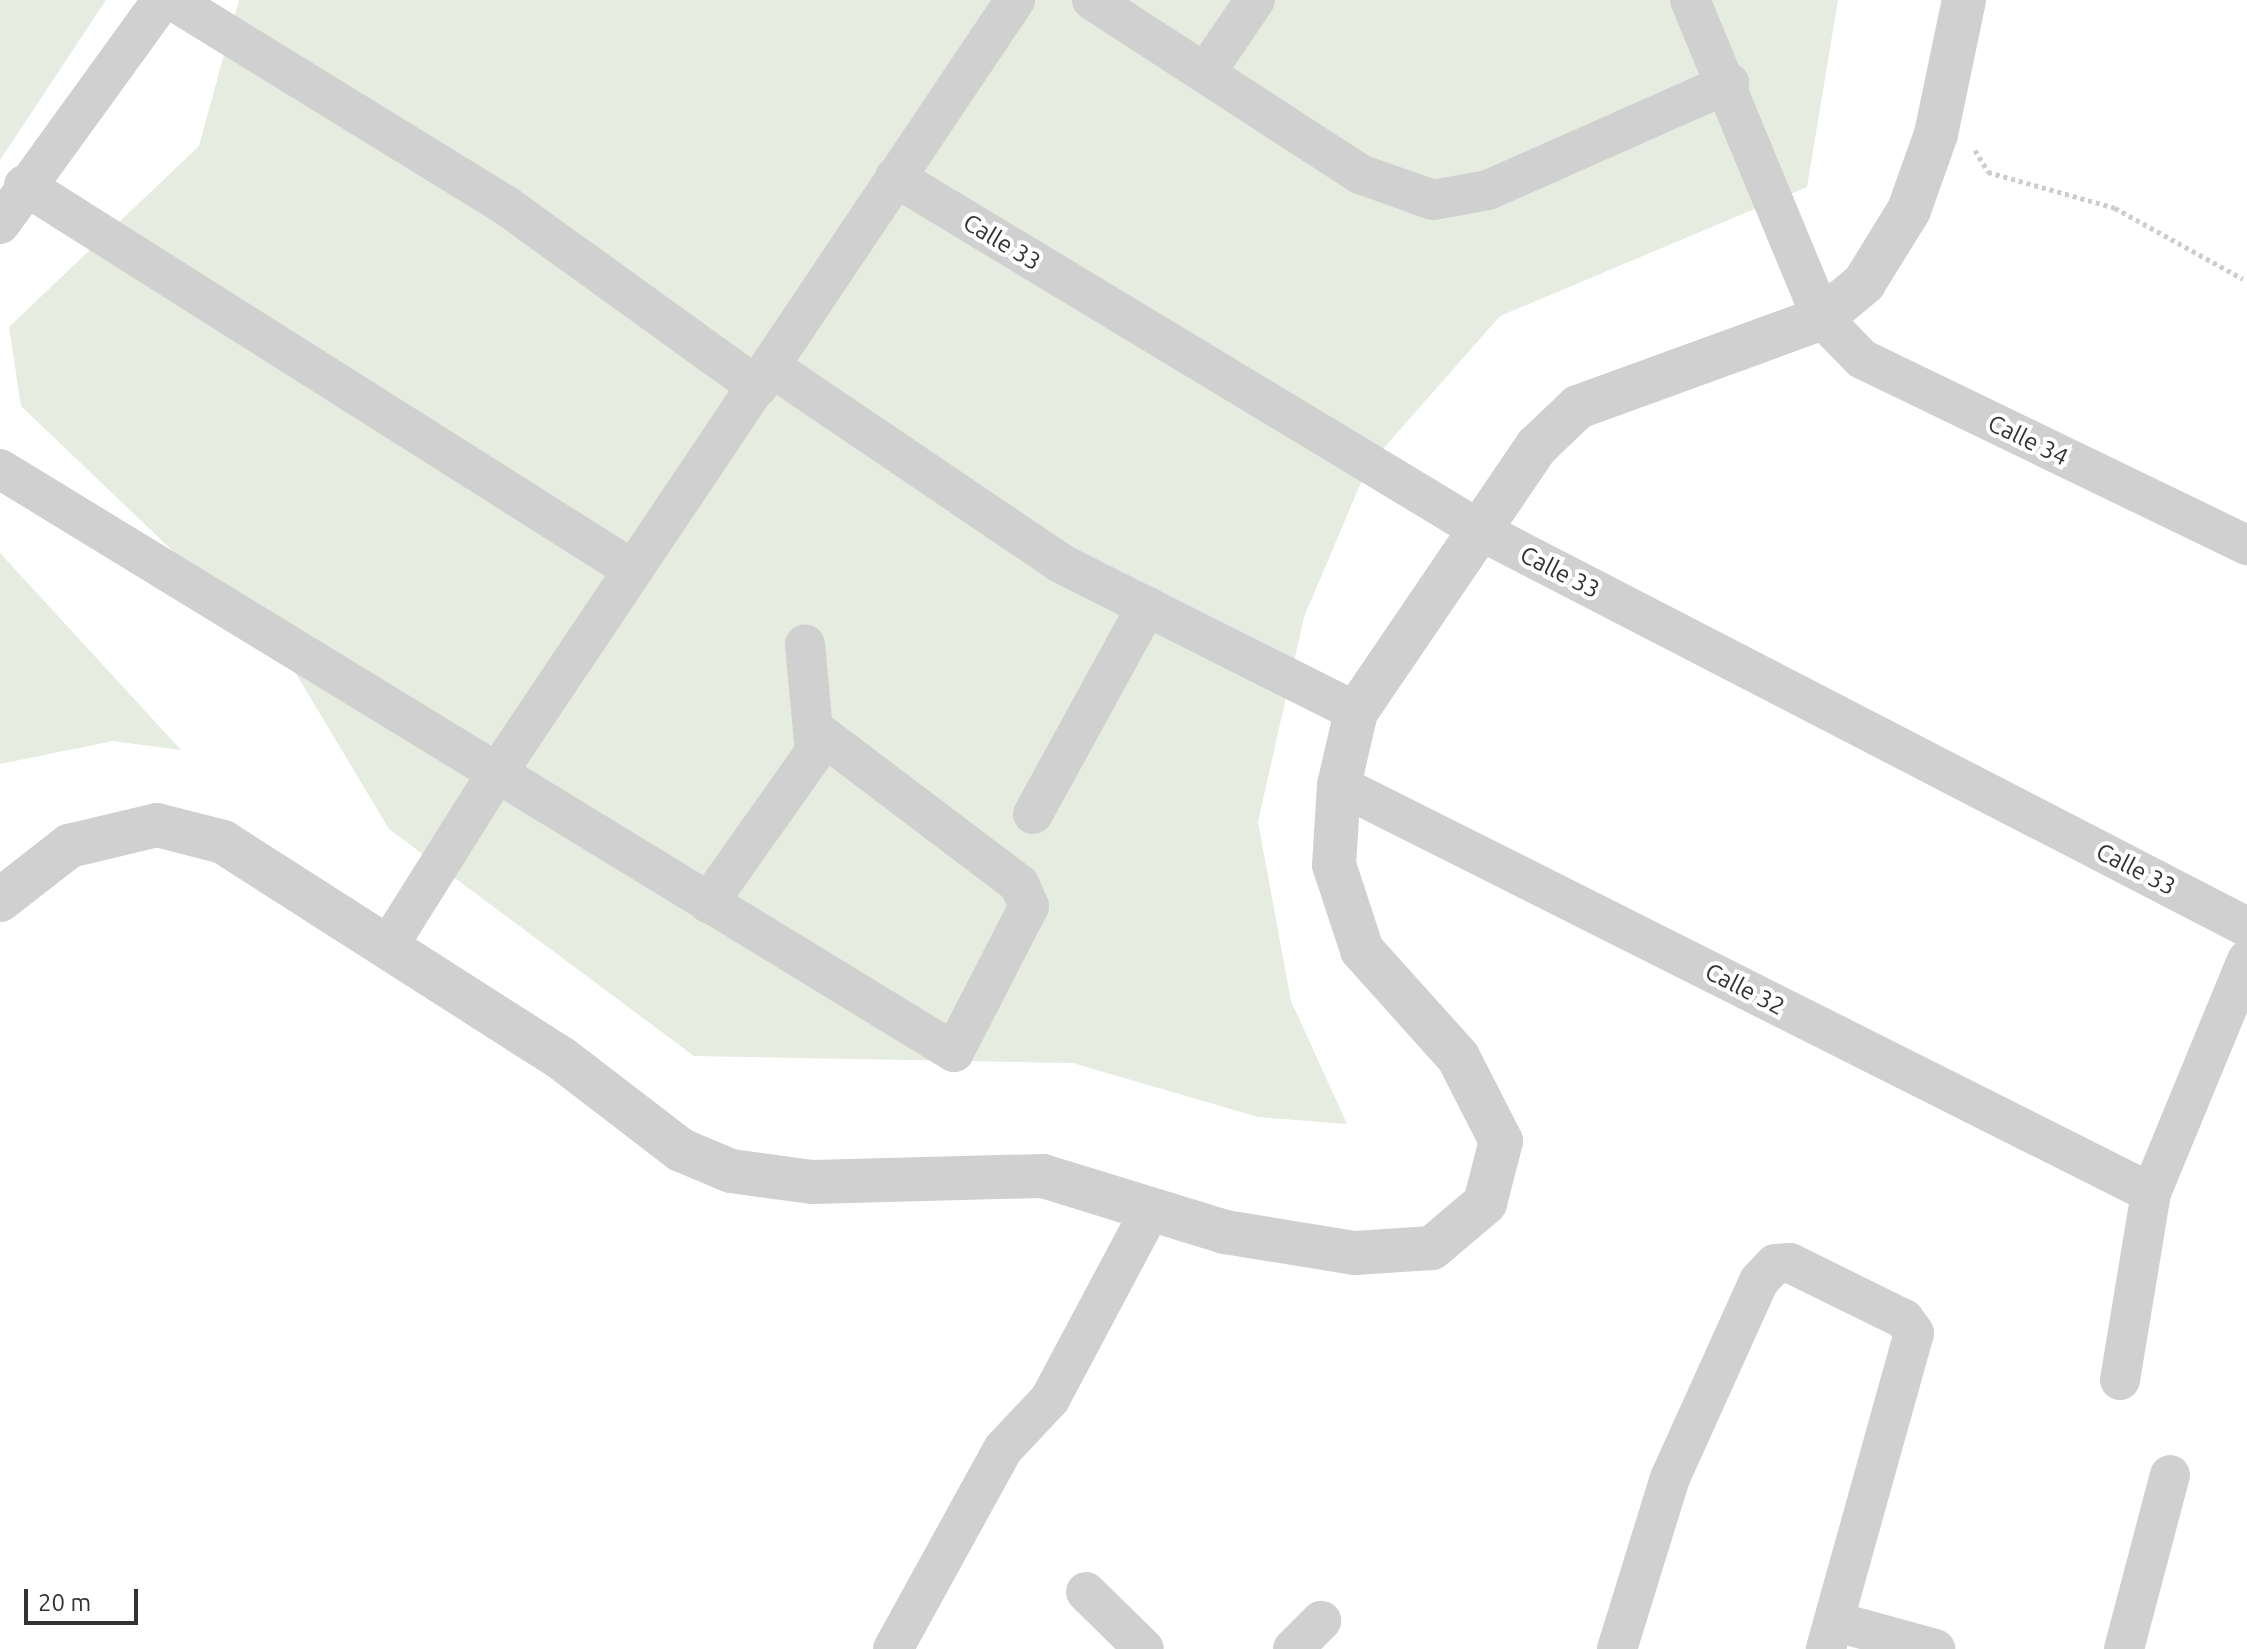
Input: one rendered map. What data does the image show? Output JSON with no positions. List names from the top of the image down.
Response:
{
  "streets": {
    "street": ["Calle 33", "Calle 34", "Calle 32"]
  },
  "scale_bar": "20 m"
}
